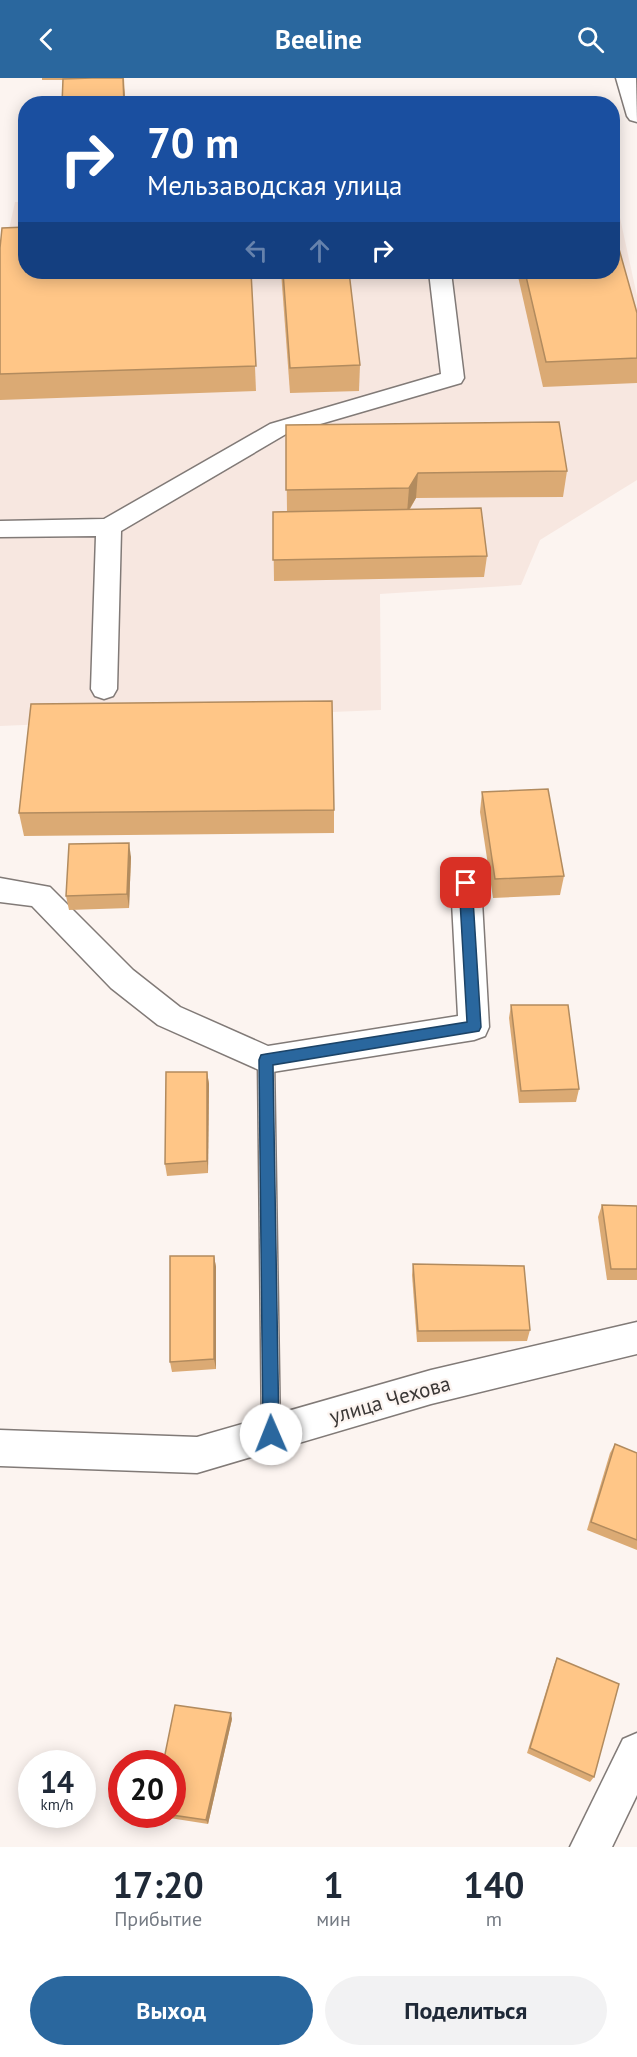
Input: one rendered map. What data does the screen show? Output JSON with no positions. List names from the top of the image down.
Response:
{
  "streets": {
    "street": ["улица Чехова"]
  },
  "page": {
    "header": "Beeline",
    "turn": ["70 m", "Мельзаводская улица"],
    "speed": "14 km/h",
    "limit": "20",
    "eta": [
      "17:20",
      "Прибытие",
      "1",
      "мин",
      "140",
      "m"
    ],
    "buttons": ["Выход", "Поделиться"]
  }
}
